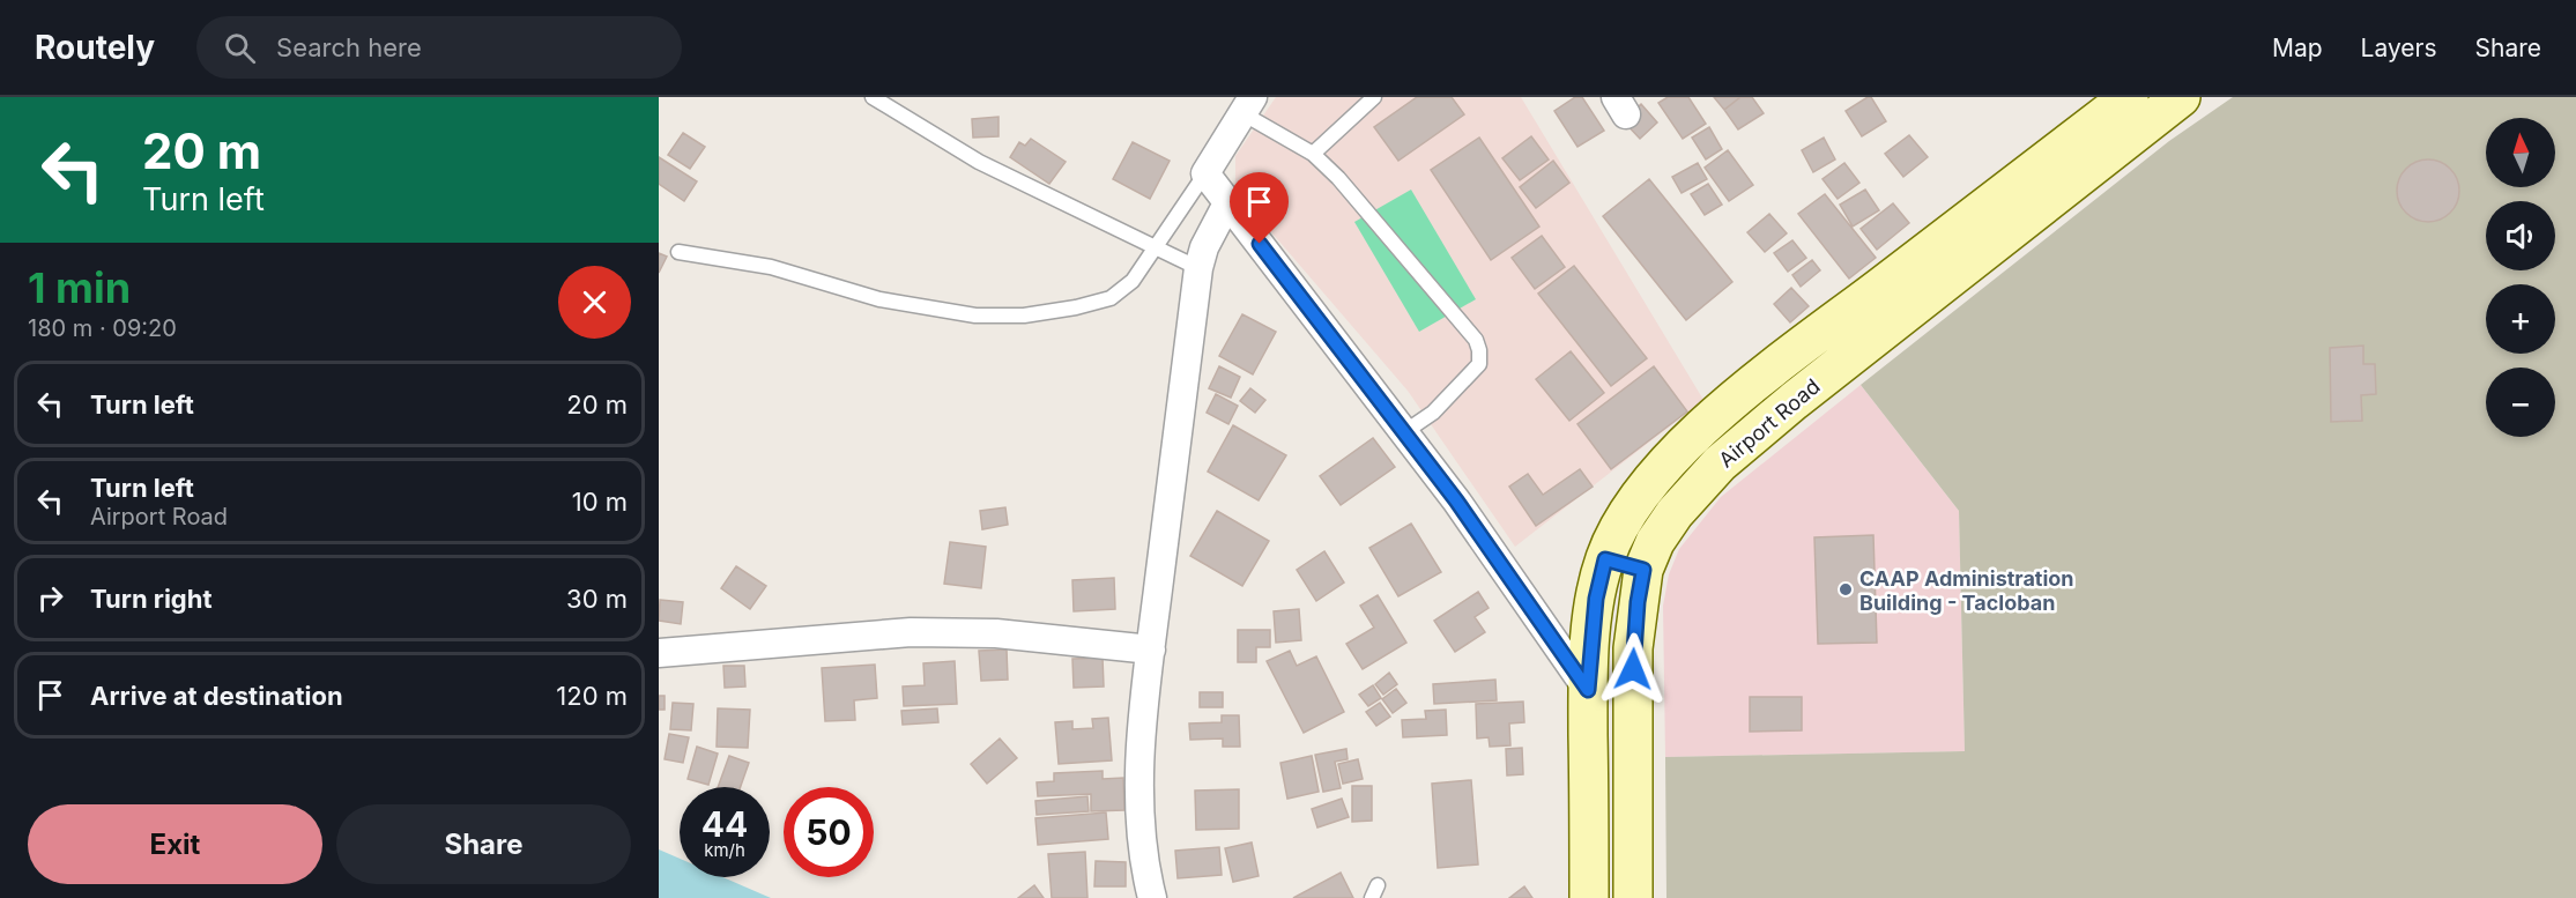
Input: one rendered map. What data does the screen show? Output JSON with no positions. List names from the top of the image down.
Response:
{
  "streets": {
    "main road": ["Airport Road"]
  },
  "places": ["CAAP Administration Building - Tacloban"],
  "north": "top",
  "page": {
    "header": "Routely",
    "search": "Search here",
    "nav": ["Map", "Layers", "Share"],
    "turn": ["20 m", "Turn left"],
    "map_buttons": ["+", "−"],
    "heading": ["1 min", "180 m · 09:20"],
    "list": [
      {
        "name": "Turn left",
        "value": "20 m"
      },
      {
        "name": "Turn left",
        "note": "Airport Road",
        "value": "10 m"
      },
      {
        "name": "Turn right",
        "value": "30 m"
      },
      {
        "name": "Arrive at destination",
        "value": "120 m"
      }
    ],
    "speed": "44 km/h",
    "limit": "50",
    "buttons": ["Exit", "Share"]
  }
}
